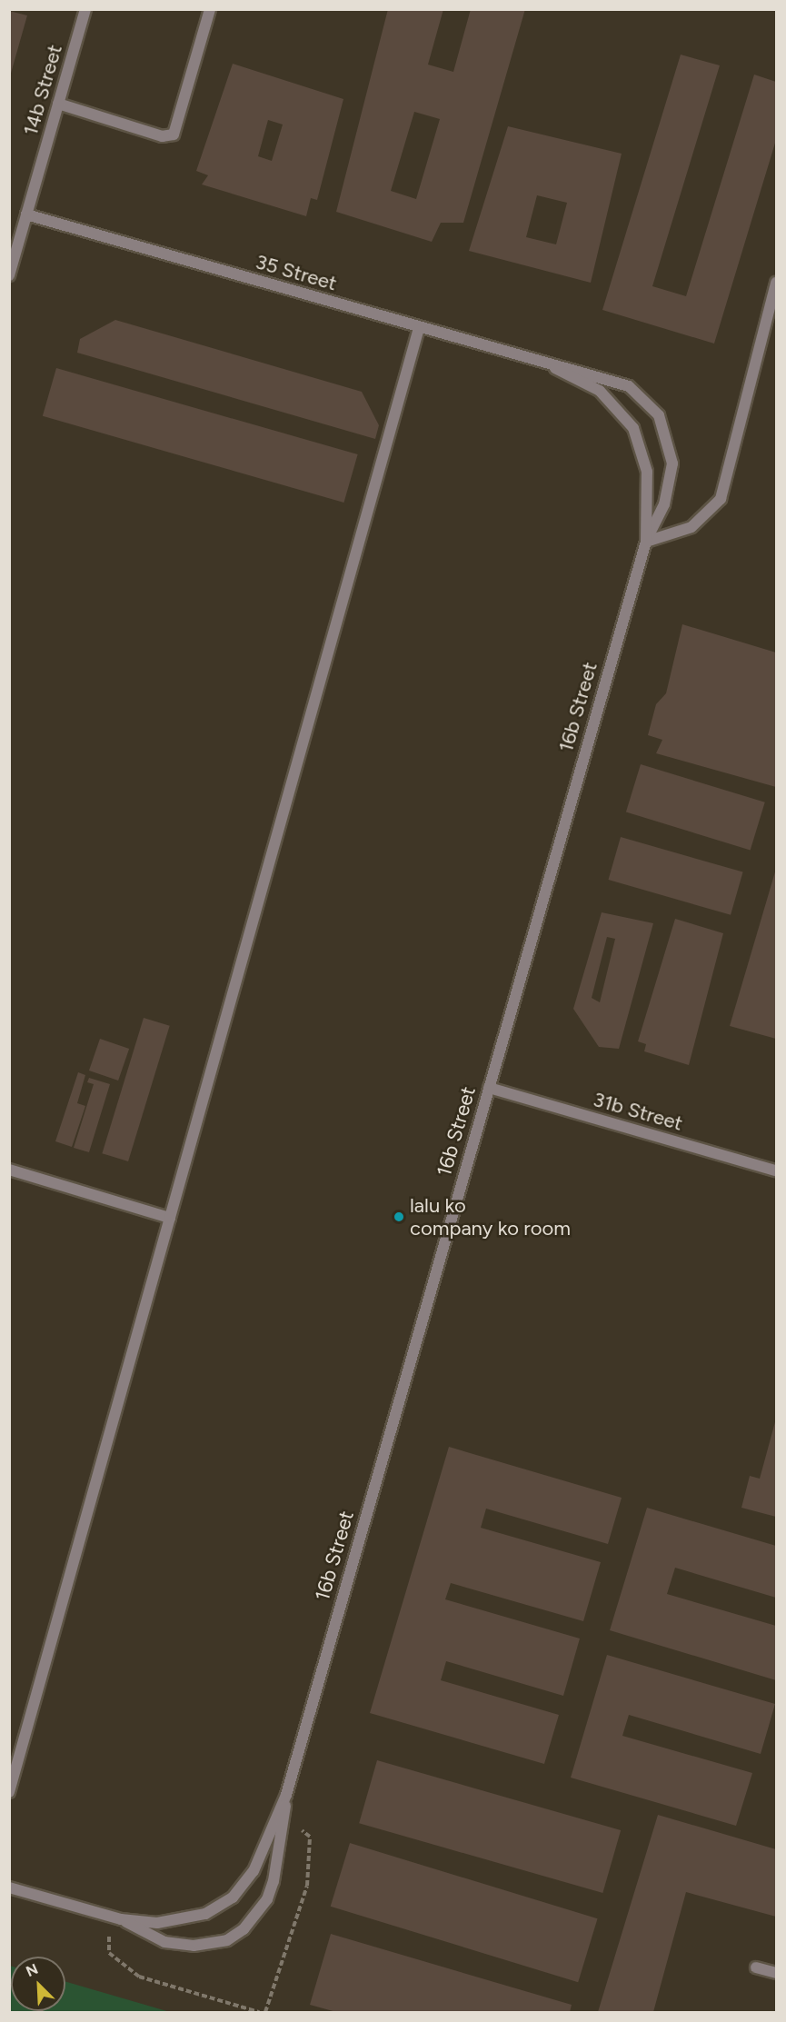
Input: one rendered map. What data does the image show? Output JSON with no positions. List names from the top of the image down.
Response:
{
  "streets": {
    "street": [
      "14b Street",
      "35 Street",
      "16b Street",
      "31b Street"
    ]
  },
  "crossings": [
    ["14b Street", "35 Street"],
    ["35 Street", "16b Street"],
    ["16b Street", "31b Street"]
  ],
  "places": ["lalu ko company ko room"],
  "north": "top left"
}
